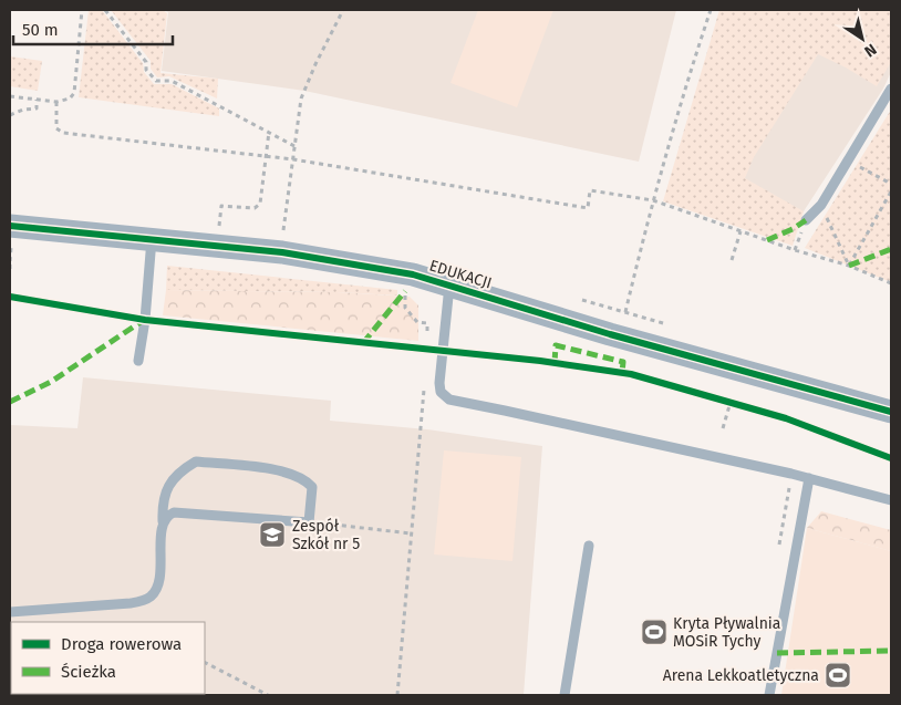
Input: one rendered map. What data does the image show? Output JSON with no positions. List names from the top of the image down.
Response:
{
  "streets": {
    "street": ["EDUKACJI"]
  },
  "places": {
    "school or university": ["Zespół Szkół nr 5"],
    "sports": ["Kryta Pływalnia MOSiR Tychy", "Arena Lekkoatletyczna"]
  },
  "legend": ["Droga rowerowa", "Ścieżka"],
  "scale_bar": "50 m",
  "north": "bottom right"
}
